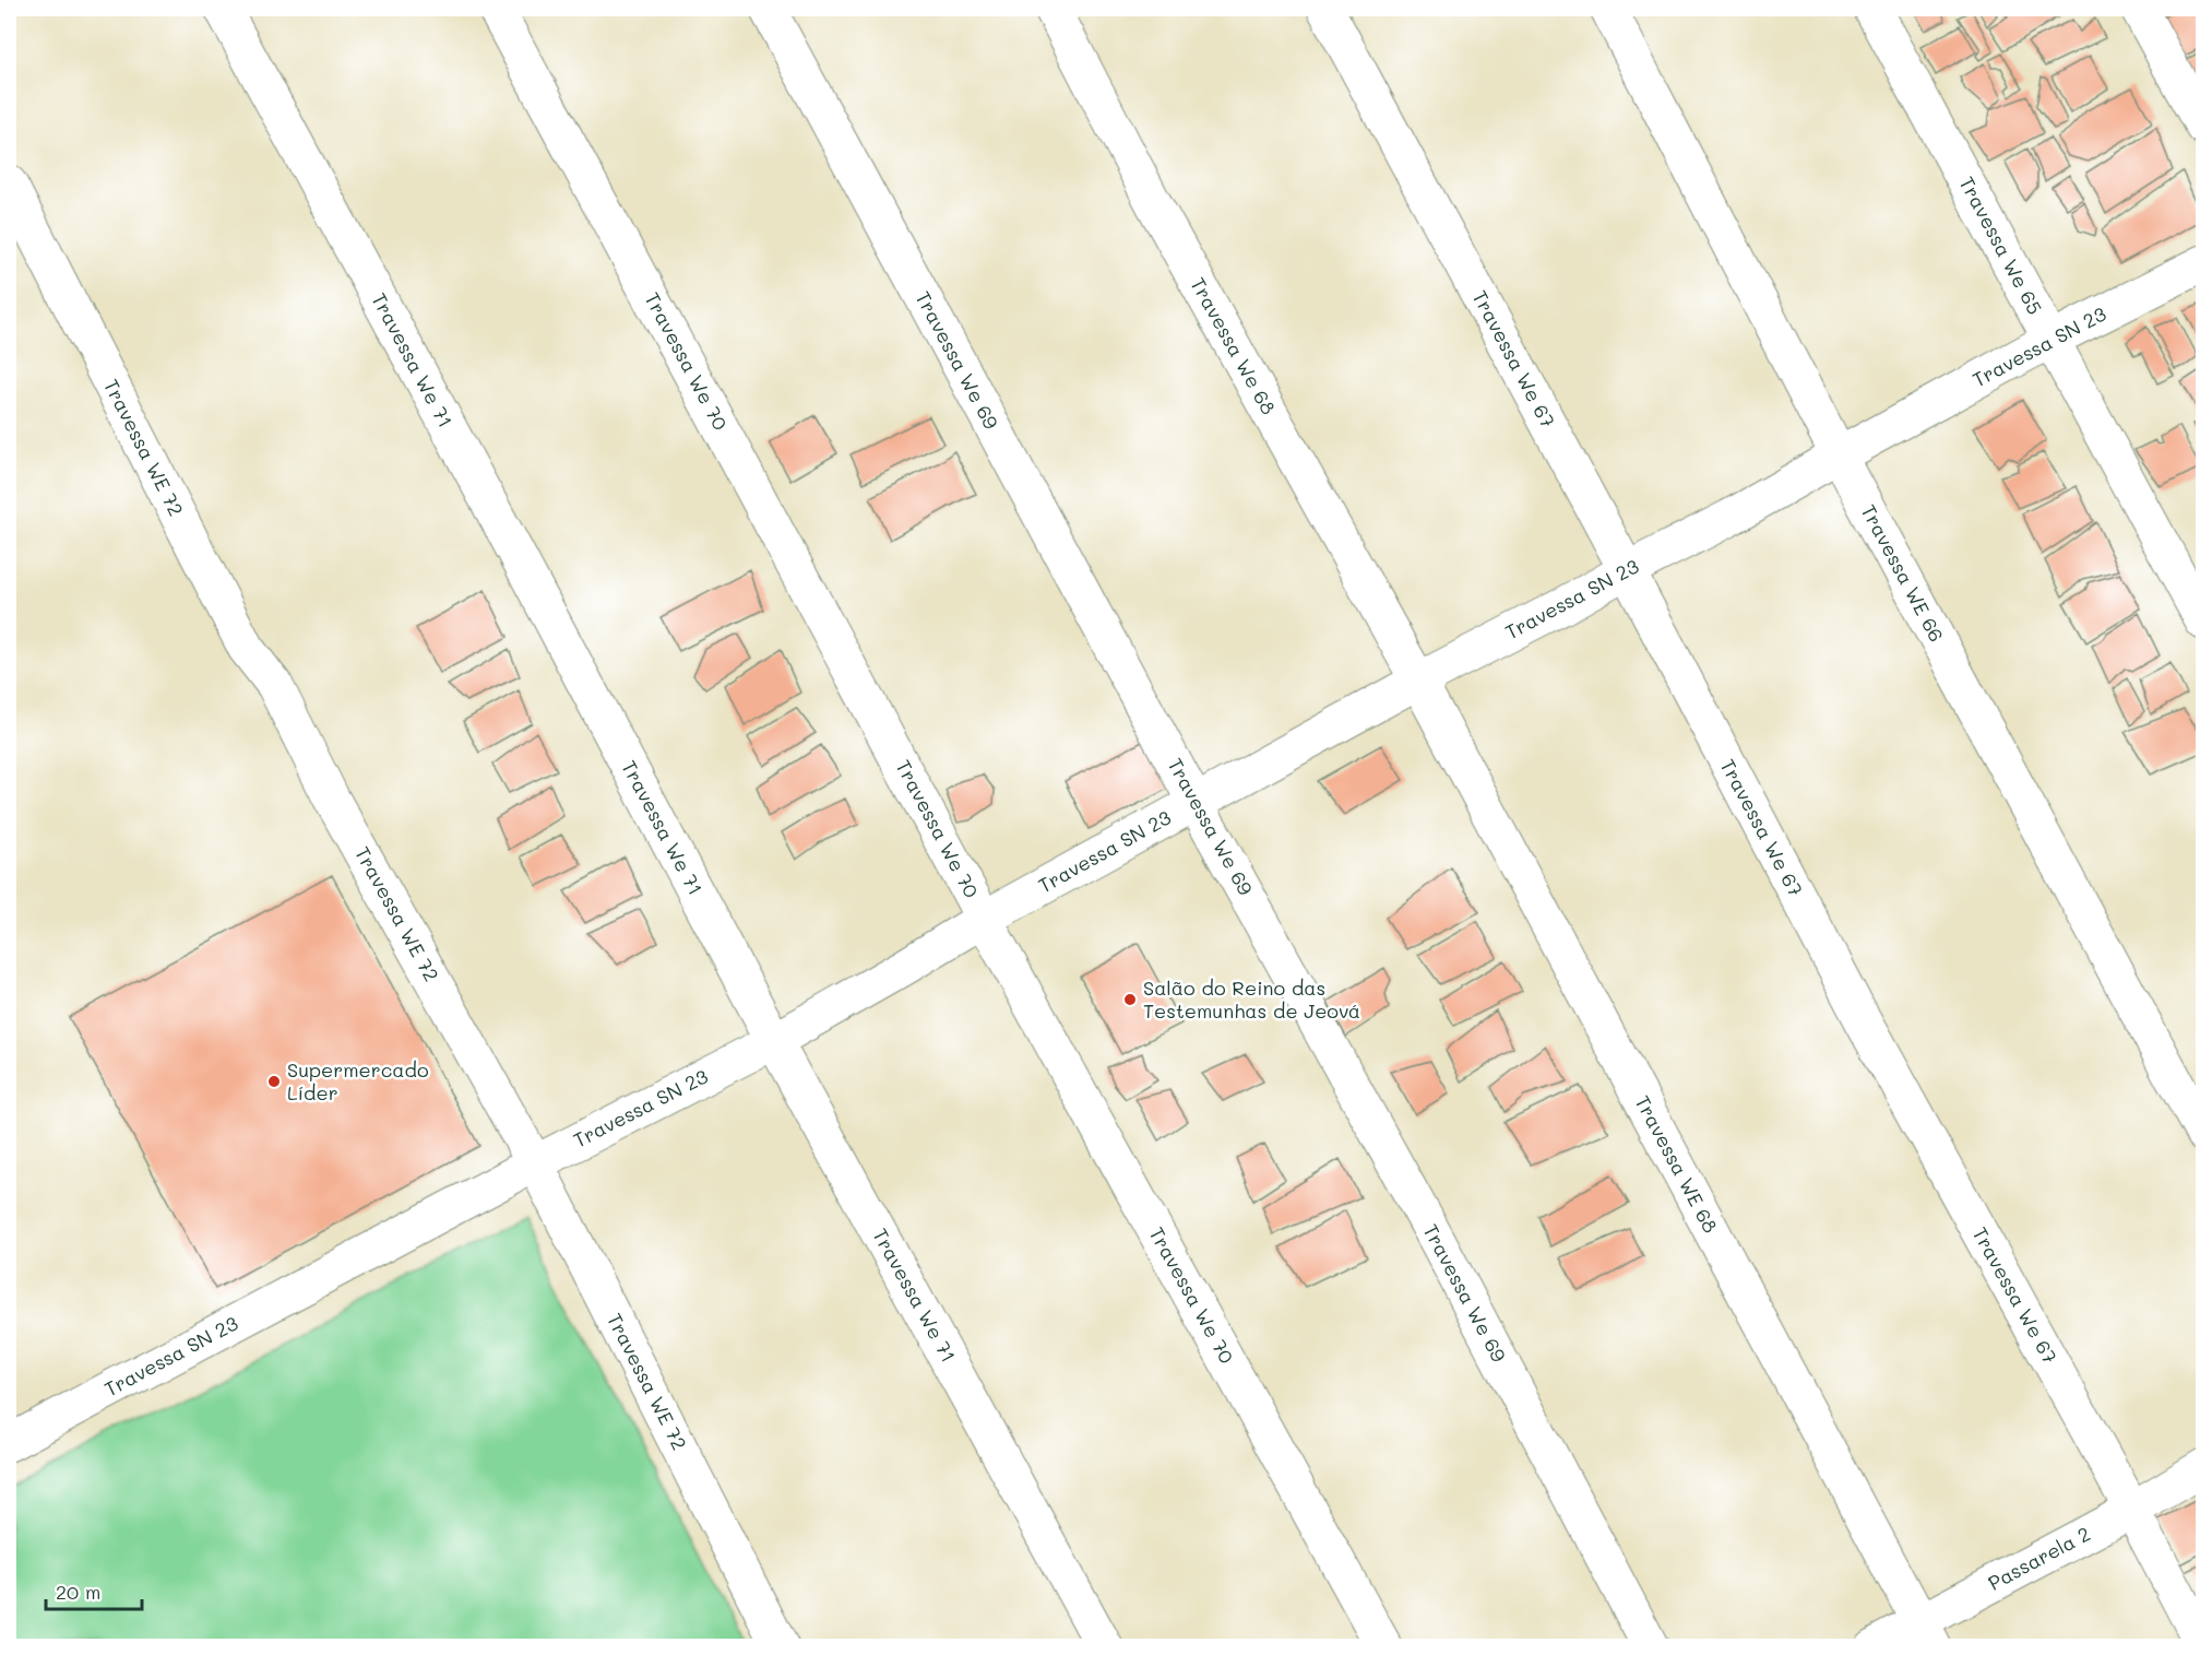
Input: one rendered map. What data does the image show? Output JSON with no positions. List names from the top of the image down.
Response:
{
  "streets": {
    "street": [
      "Travessa We 65",
      "Travessa We 68",
      "Travessa SN 23",
      "Travessa We 67",
      "Travessa We 71",
      "Travessa We 69",
      "Travessa We 70",
      "Travessa WE 72",
      "Travessa WE 66",
      "Travessa WE 68",
      "Passarela 2"
    ]
  },
  "crossings": [
    ["Travessa We 65", "Travessa SN 23"],
    ["Travessa We 68", "Travessa SN 23"],
    ["Travessa We 68", "Travessa WE 68"],
    ["Travessa SN 23", "Travessa We 67"],
    ["Travessa SN 23", "Travessa We 71"],
    ["Travessa SN 23", "Travessa We 69"],
    ["Travessa SN 23", "Travessa We 70"],
    ["Travessa SN 23", "Travessa WE 72"],
    ["Travessa SN 23", "Travessa WE 66"],
    ["Travessa SN 23", "Travessa WE 68"],
    ["Travessa We 67", "Passarela 2"],
    ["Travessa WE 68", "Passarela 2"]
  ],
  "places": ["Salão do Reino das Testemunhas de Jeová", "Supermercado Líder"],
  "scale_bar": "20 m"
}
